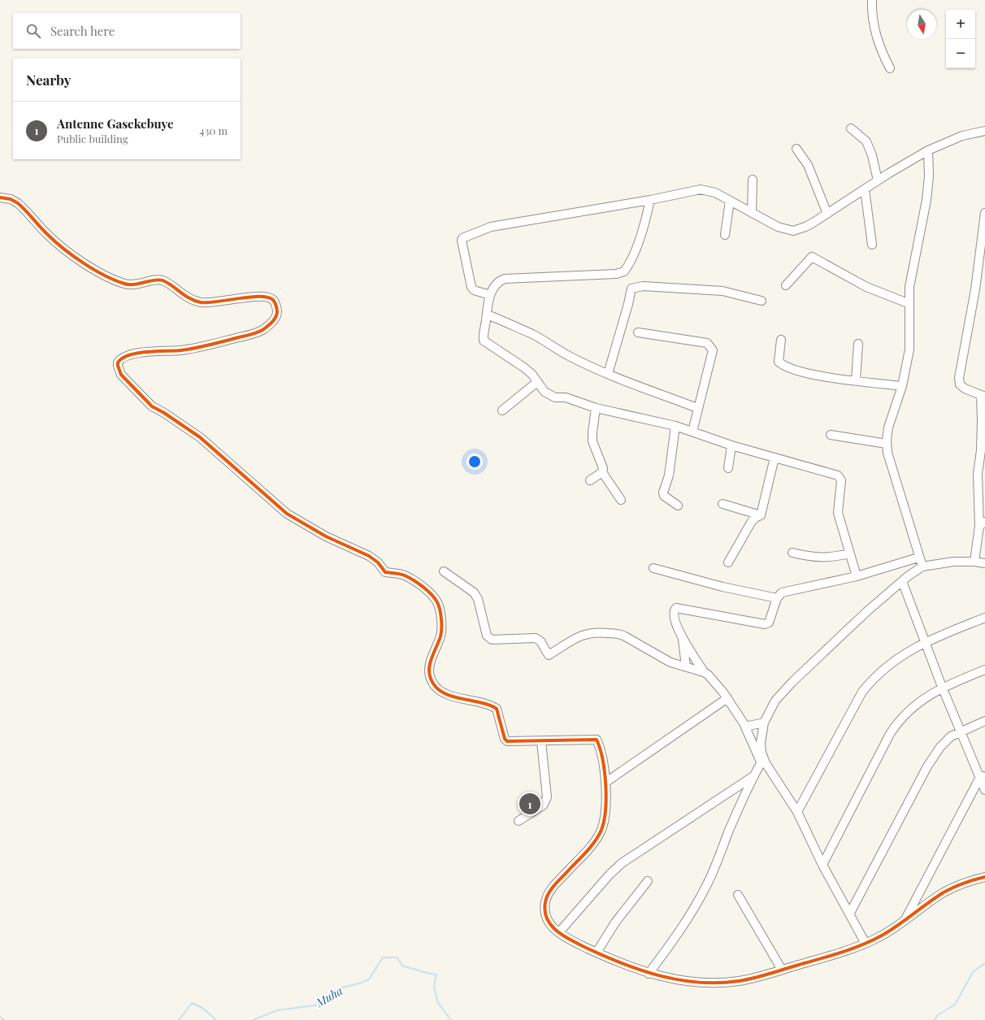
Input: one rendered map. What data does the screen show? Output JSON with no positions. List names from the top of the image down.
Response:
{
  "water": ["Muha"],
  "north": "bottom",
  "page": {
    "map_buttons": ["+", "−"],
    "search": "Search here",
    "heading": "Nearby",
    "list": [
      {
        "mark": "1",
        "name": "Antenne Gasekebuye",
        "note": "Public building",
        "value": "430 m"
      }
    ],
    "pins": "1"
  }
}
